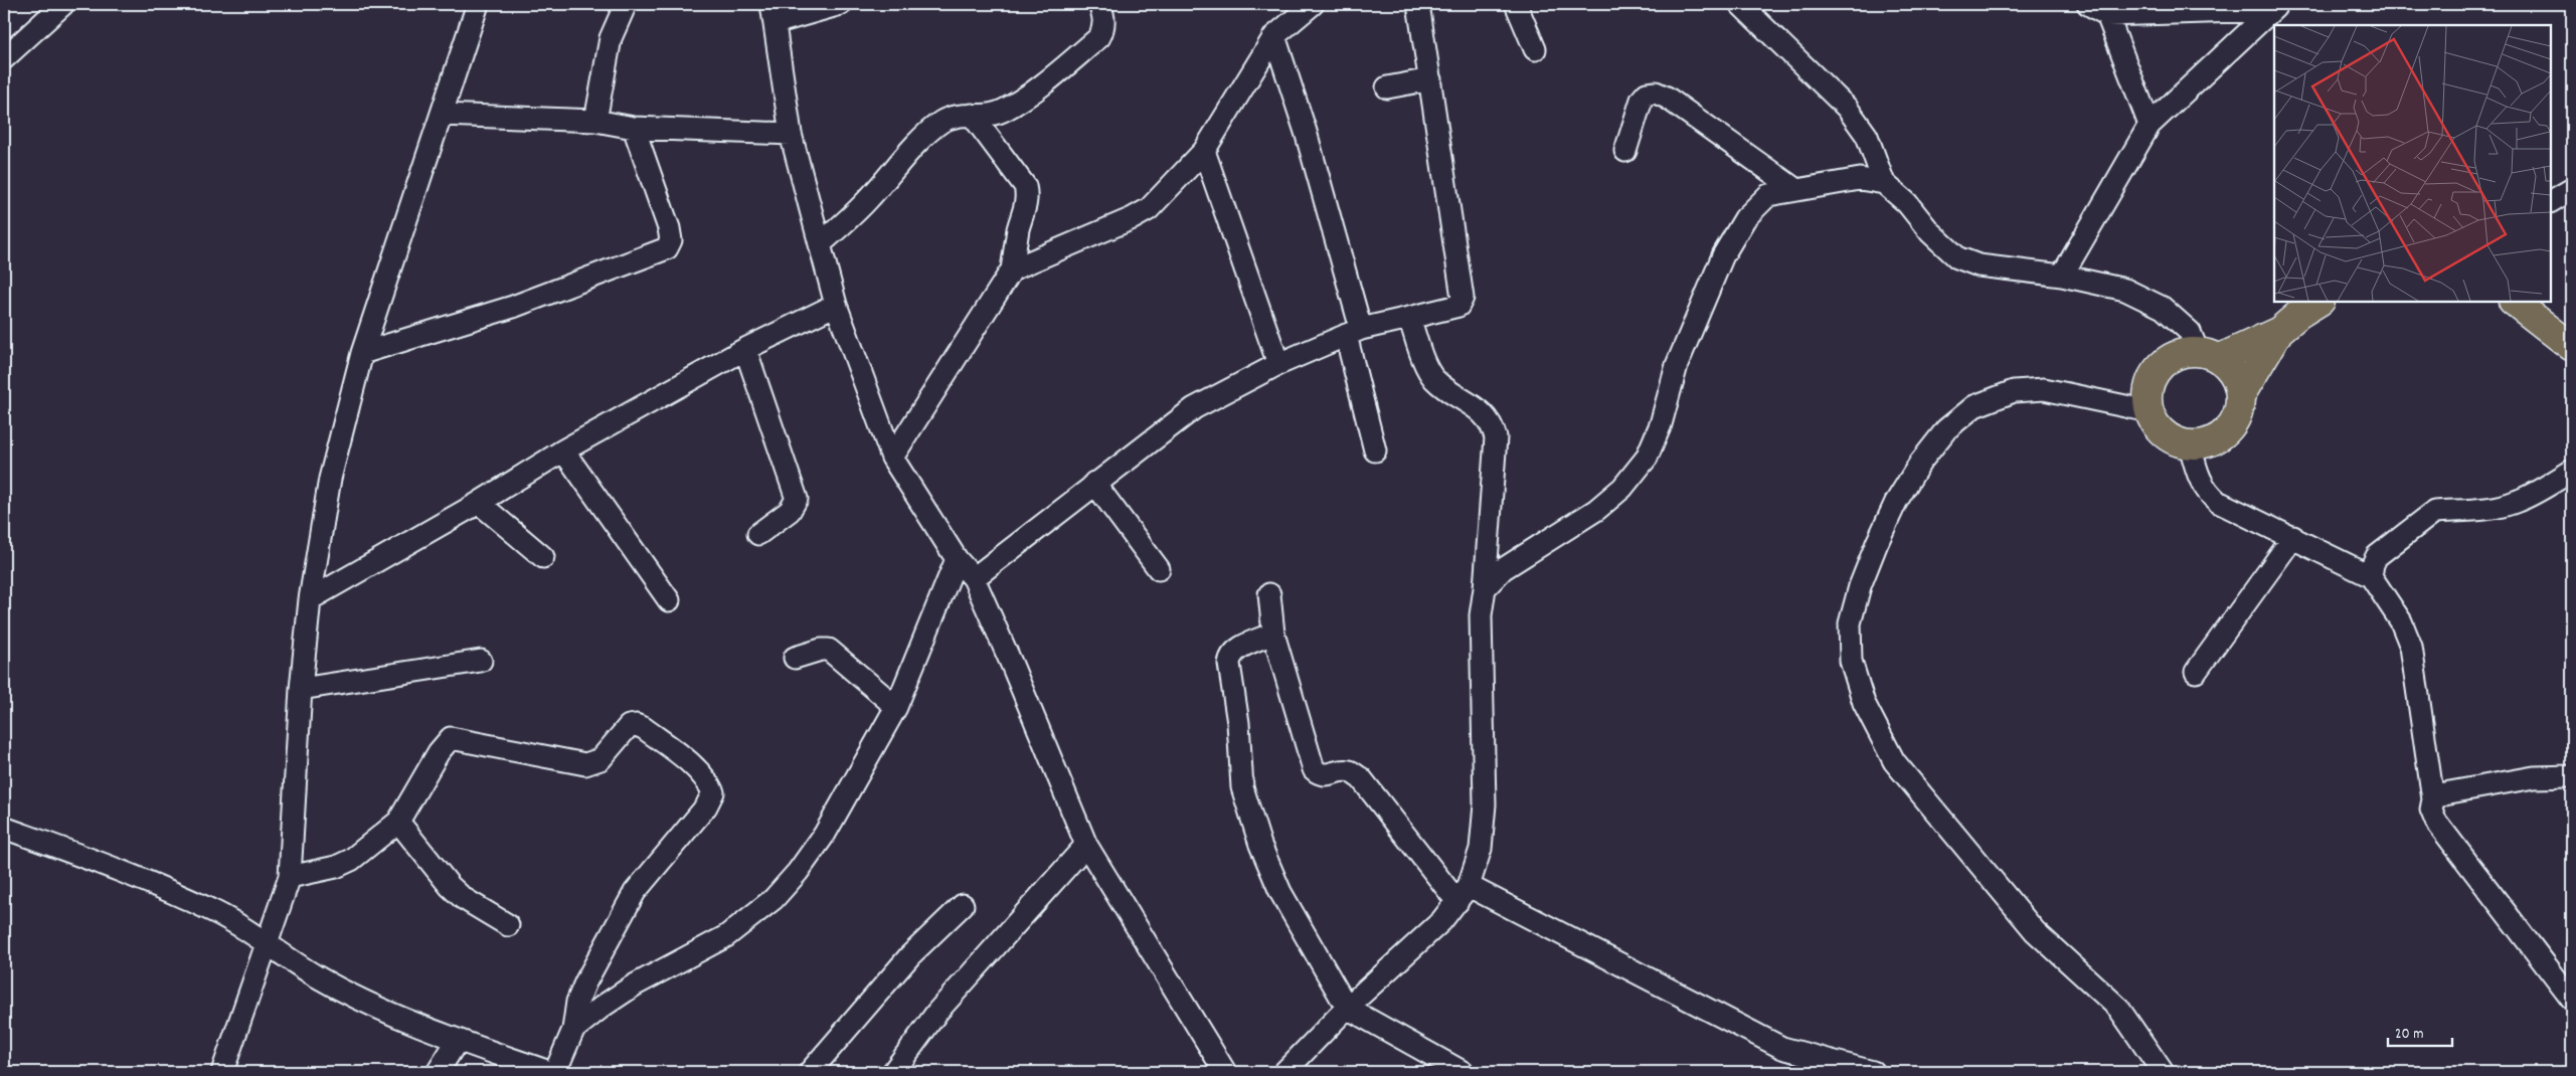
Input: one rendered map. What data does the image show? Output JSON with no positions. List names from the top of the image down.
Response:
{
  "scale_bar": "20 m"
}
